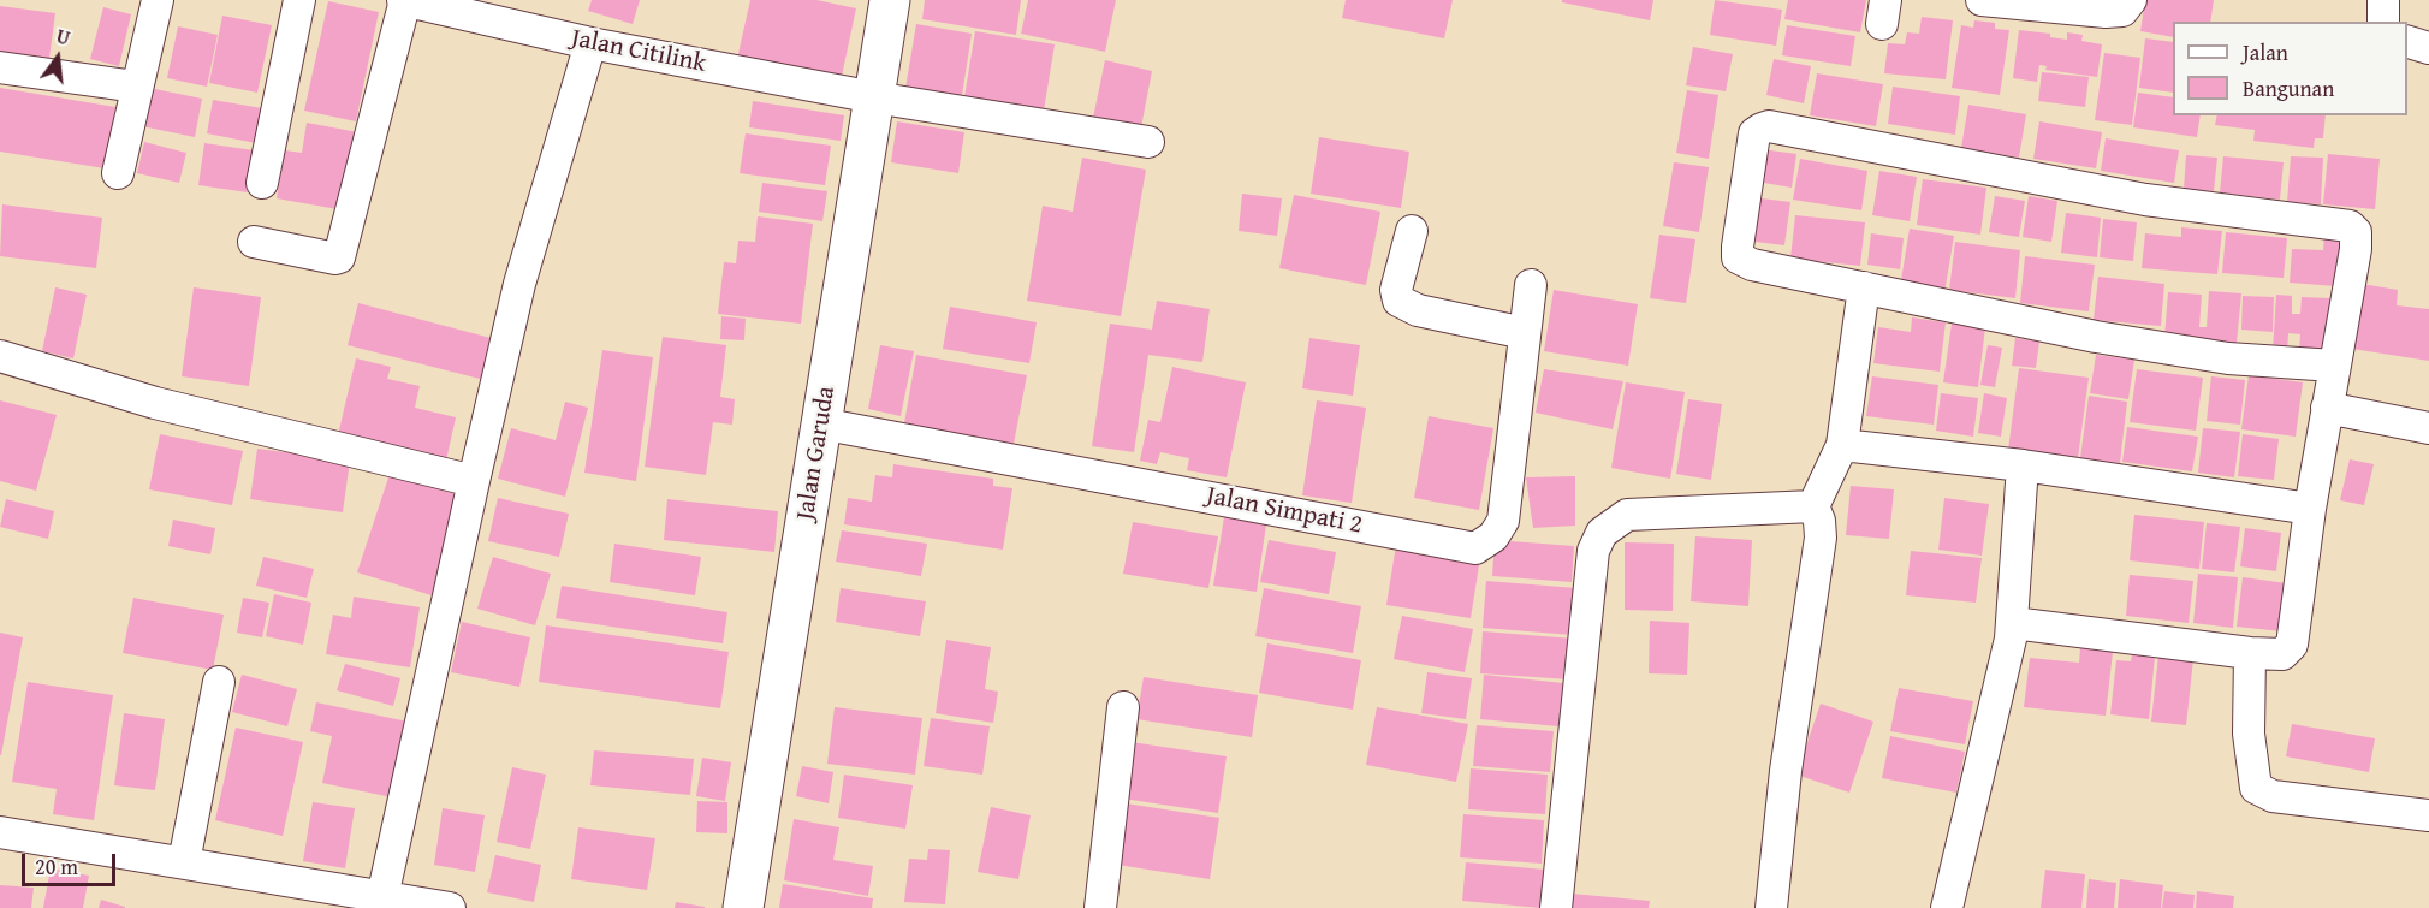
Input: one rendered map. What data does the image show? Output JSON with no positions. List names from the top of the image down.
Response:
{
  "streets": {
    "street": ["Jalan Citilink", "Jalan Garuda", "Jalan Simpati 2"]
  },
  "crossings": [
    ["Jalan Citilink", "Jalan Garuda"],
    ["Jalan Garuda", "Jalan Simpati 2"]
  ],
  "legend": ["Jalan", "Bangunan"],
  "scale_bar": "20 m",
  "north": "top"
}
